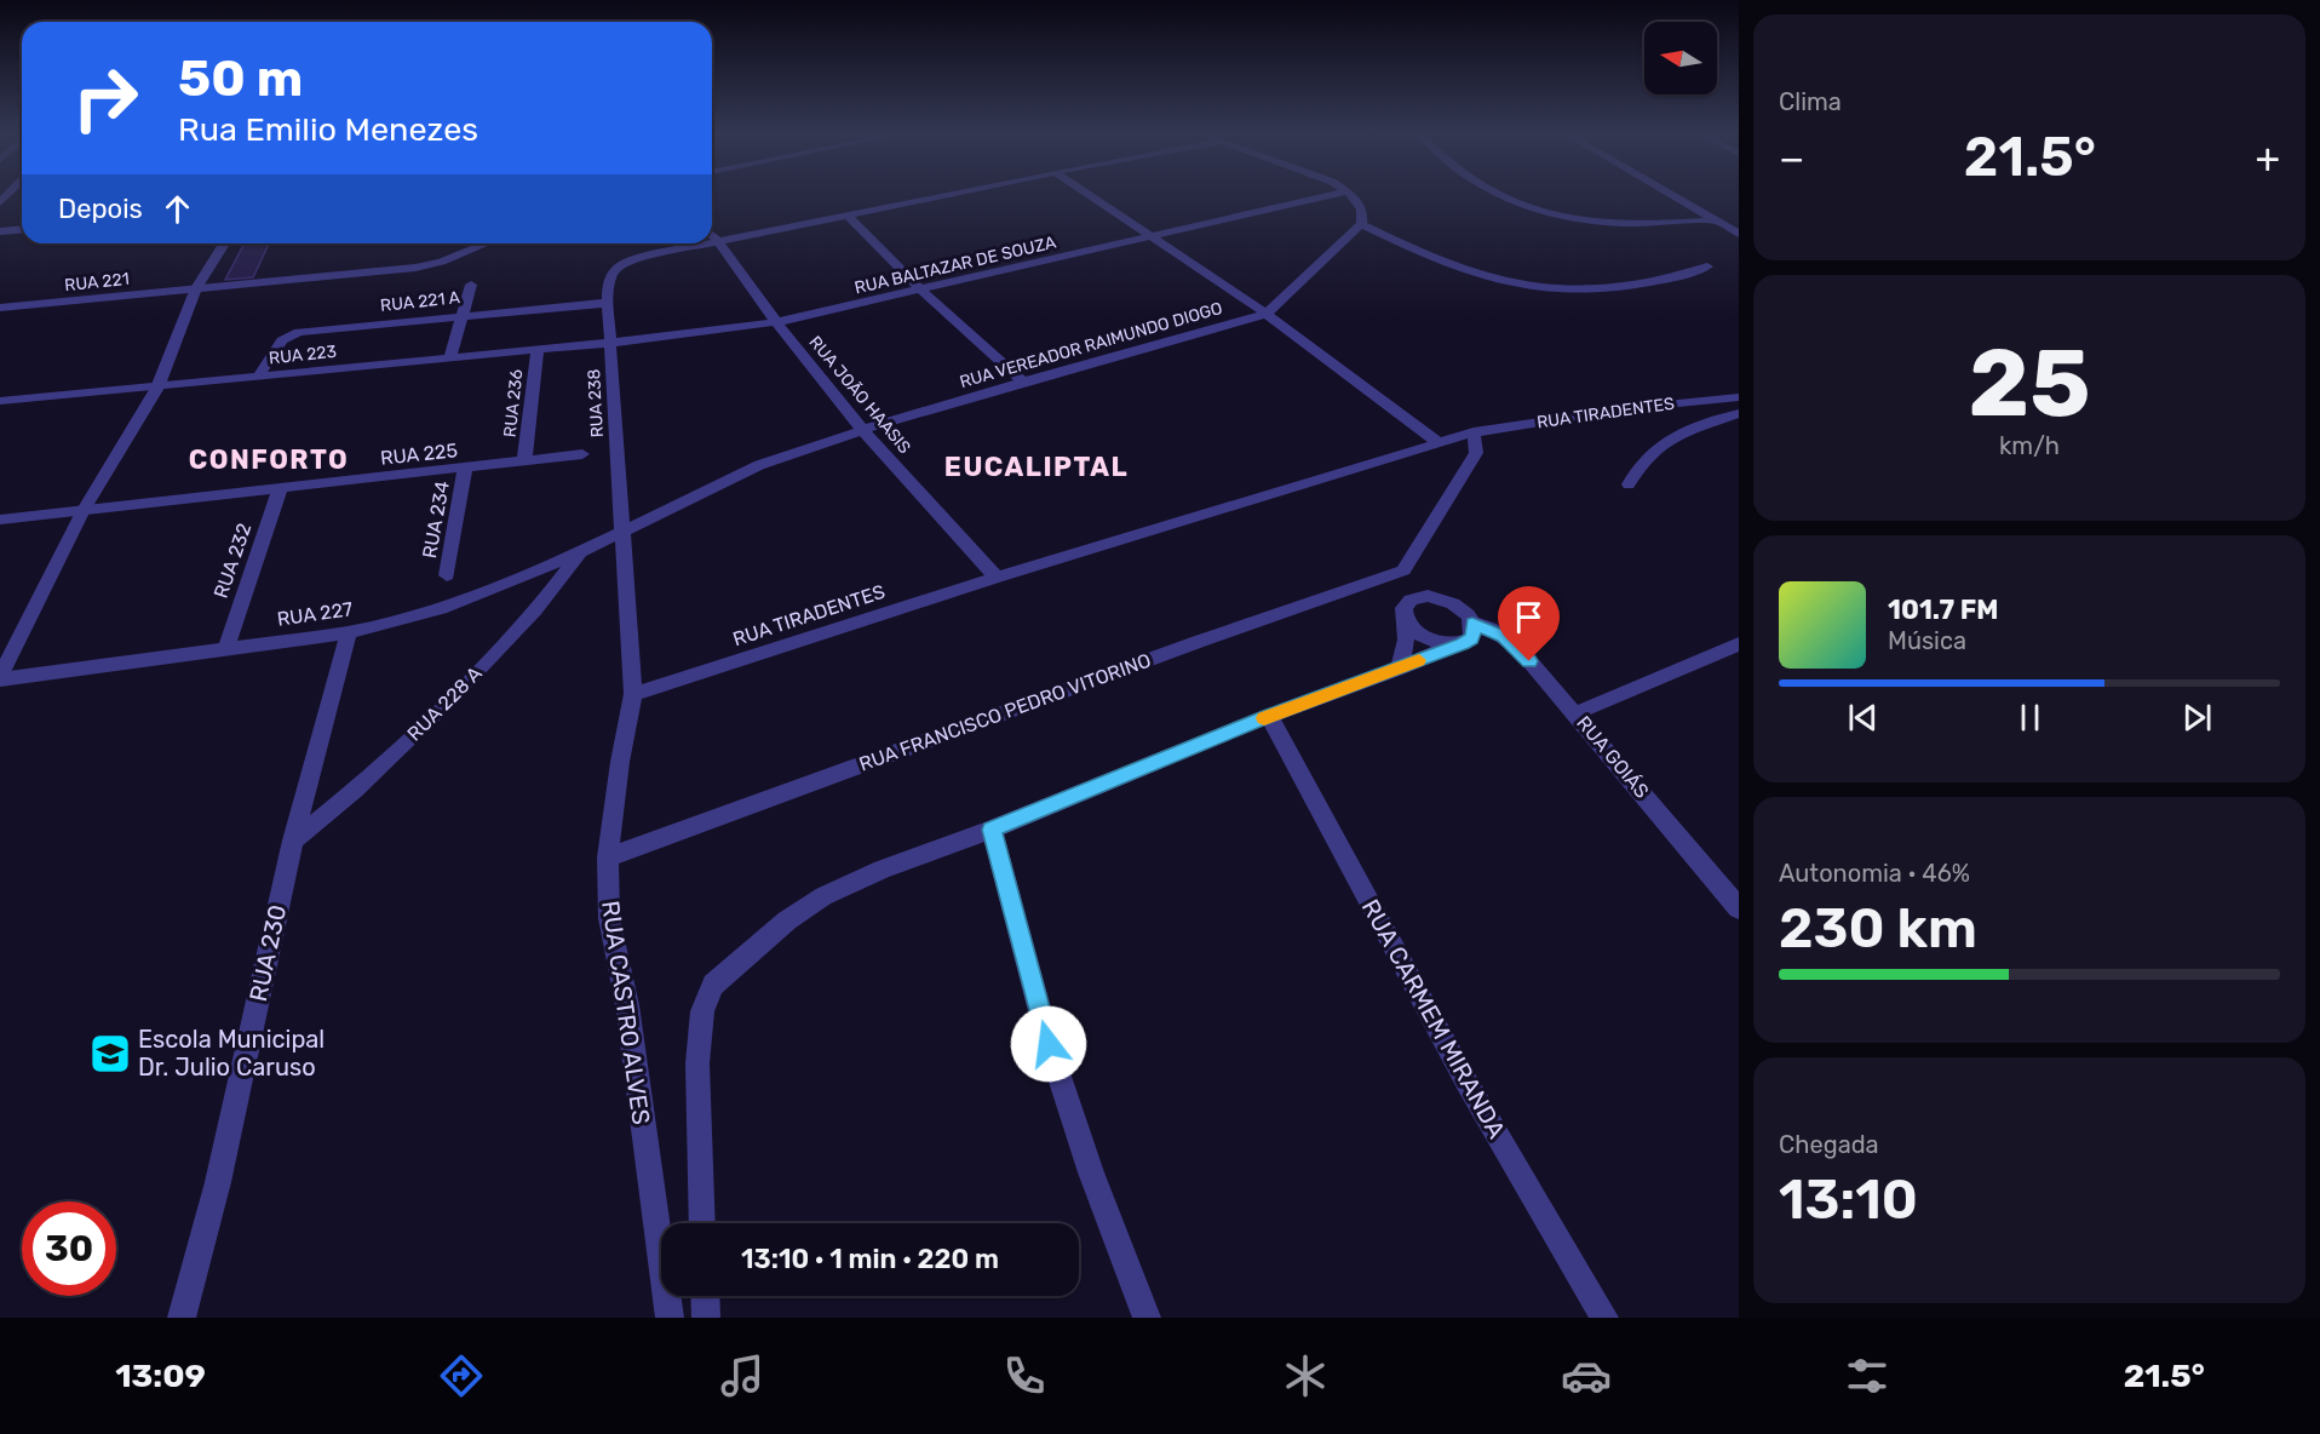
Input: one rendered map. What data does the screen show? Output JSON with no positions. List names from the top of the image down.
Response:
{
  "streets": {
    "street": [
      "RUA BALTAZAR DE SOUZA",
      "RUA 221",
      "RUA 221 A",
      "RUA VEREADOR RAIMUNDO DIOGO",
      "RUA 223",
      "RUA JOÃO HAASIS",
      "RUA 236",
      "RUA 238",
      "RUA TIRADENTES",
      "RUA 225",
      "RUA 234",
      "RUA 232",
      "RUA 227",
      "RUA 228 A",
      "RUA FRANCISCO PEDRO VITORINO",
      "RUA GOIÁS",
      "RUA 230",
      "RUA CASTRO ALVES",
      "RUA CARMEM MIRANDA"
    ]
  },
  "crossings": [
    ["RUA BALTAZAR DE SOUZA", "RUA 223"],
    ["RUA BALTAZAR DE SOUZA", "RUA JOÃO HAASIS"],
    ["RUA BALTAZAR DE SOUZA", "RUA 238"],
    ["RUA 221 A", "RUA 223"],
    ["RUA 221 A", "RUA 238"],
    ["RUA VEREADOR RAIMUNDO DIOGO", "RUA JOÃO HAASIS"],
    ["RUA VEREADOR RAIMUNDO DIOGO", "RUA 238"],
    ["RUA VEREADOR RAIMUNDO DIOGO", "RUA 227"],
    ["RUA VEREADOR RAIMUNDO DIOGO", "RUA CASTRO ALVES"],
    ["RUA 223", "RUA 236"],
    ["RUA 223", "RUA 238"],
    ["RUA JOÃO HAASIS", "RUA 238"],
    ["RUA JOÃO HAASIS", "RUA TIRADENTES"],
    ["RUA 236", "RUA 225"],
    ["RUA 238", "RUA 227"],
    ["RUA 238", "RUA CASTRO ALVES"],
    ["RUA TIRADENTES", "RUA CASTRO ALVES"],
    ["RUA 225", "RUA 234"],
    ["RUA 225", "RUA 232"],
    ["RUA 232", "RUA 227"],
    ["RUA 227", "RUA 228 A"],
    ["RUA 227", "RUA 230"],
    ["RUA 227", "RUA CASTRO ALVES"],
    ["RUA 228 A", "RUA 230"],
    ["RUA FRANCISCO PEDRO VITORINO", "RUA CASTRO ALVES"]
  ],
  "districts": ["CONFORTO", "EUCALIPTAL"],
  "places": {
    "school or university": ["Escola Municipal Dr. Julio Caruso"]
  },
  "north": "left",
  "page": {
    "tile": [
      "Clima",
      ["25", "km/h"],
      ["Autonomia · 46%", "230 km"],
      ["Chegada", "13:10"]
    ],
    "turn": ["50 m", "Rua Emilio Menezes"],
    "heat": ["−", "21.5°", "+"],
    "then": "Depois",
    "song": ["101.7 FM", "Música"],
    "limit": "30",
    "trip": "13:10 · 1 min · 220 m",
    "tabs": ["13:09", "21.5°"]
  }
}
